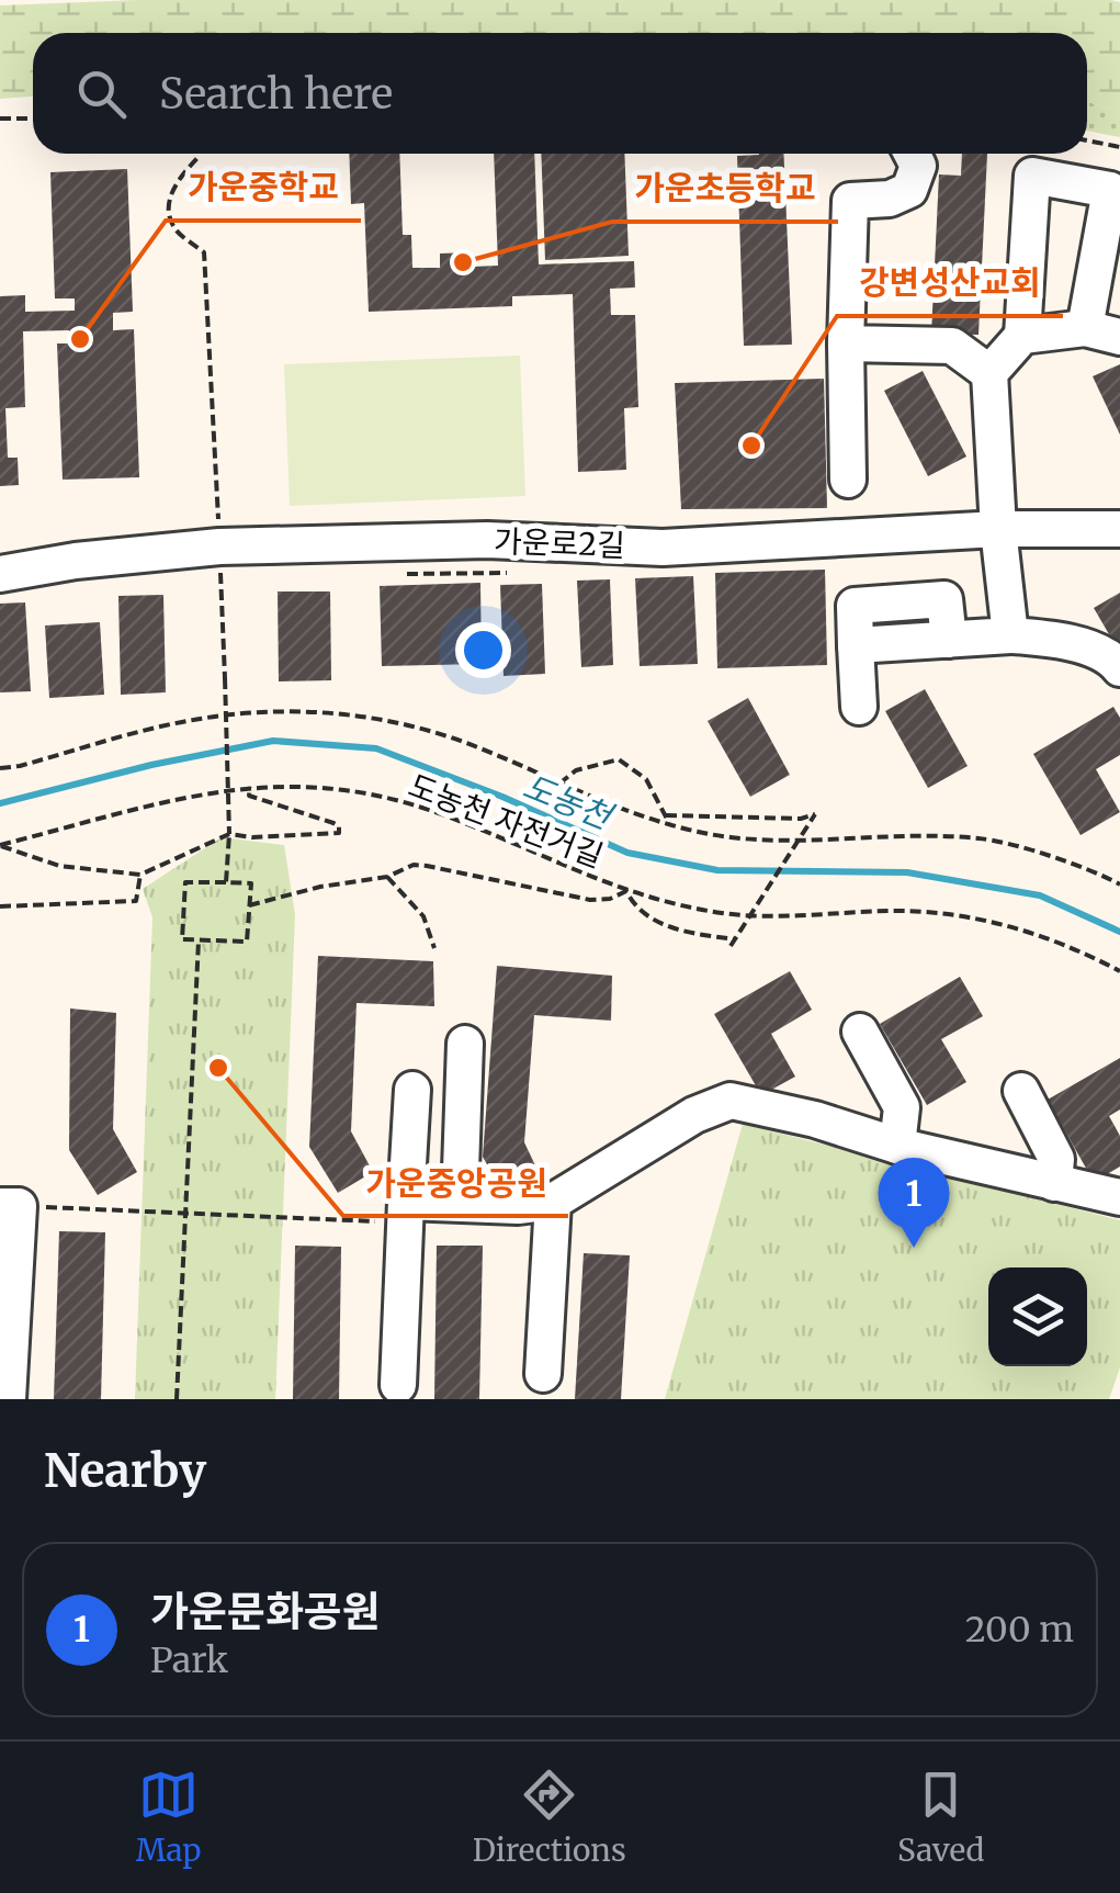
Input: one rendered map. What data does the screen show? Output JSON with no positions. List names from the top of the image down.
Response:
{
  "streets": {
    "street": ["가운로2길"],
    "path": ["도농천 자전거길"]
  },
  "water": ["도농천"],
  "places": [
    "가운초등학교",
    "가운중학교",
    "강변성산교회",
    "가운중앙공원"
  ],
  "page": {
    "search": "Search here",
    "pins": "1",
    "heading": "Nearby",
    "list": [
      {
        "mark": "1",
        "name": "가운문화공원",
        "note": "Park",
        "value": "200 m"
      }
    ],
    "nav": ["Map", "Directions", "Saved"]
  }
}
